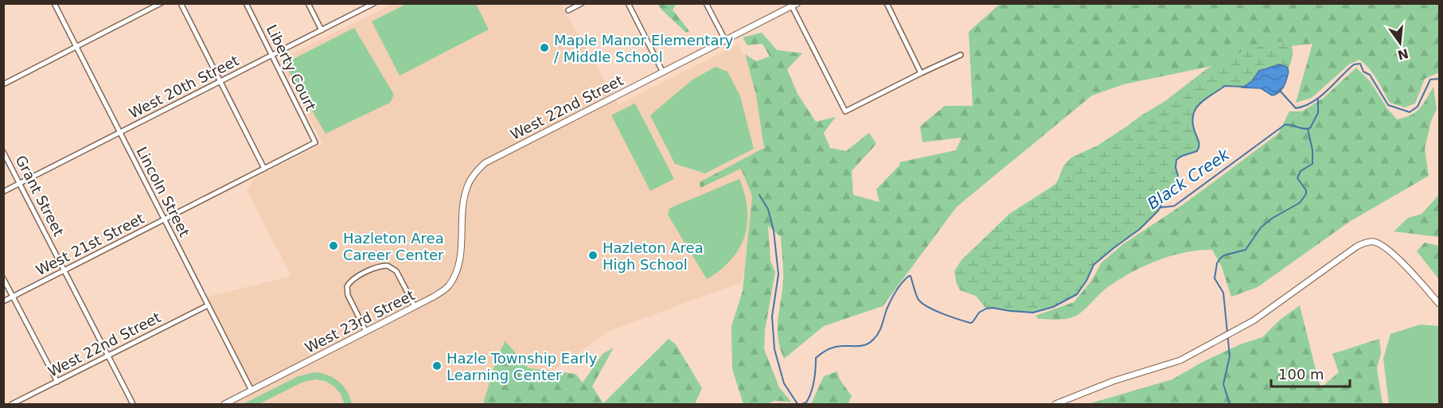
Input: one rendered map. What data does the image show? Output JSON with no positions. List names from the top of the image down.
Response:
{
  "streets": {
    "street": [
      "Liberty Court",
      "West 20th Street",
      "West 22nd Street",
      "Lincoln Street",
      "Grant Street",
      "West 21st Street",
      "West 23rd Street"
    ]
  },
  "crossings": [
    ["Liberty Court", "West 20th Street"],
    ["Liberty Court", "West 21st Street"],
    ["West 20th Street", "Lincoln Street"],
    ["West 20th Street", "Grant Street"],
    ["West 22nd Street", "Lincoln Street"],
    ["West 22nd Street", "Grant Street"],
    ["West 22nd Street", "West 23rd Street"],
    ["Lincoln Street", "West 21st Street"],
    ["Lincoln Street", "West 23rd Street"],
    ["Grant Street", "West 21st Street"]
  ],
  "water": ["Black Creek"],
  "places": [
    "Maple Manor Elementary / Middle School",
    "Hazleton Area Career Center",
    "Hazleton Area High School",
    "Hazle Township Early Learning Center"
  ],
  "scale_bar": "100 m",
  "north": "bottom"
}
